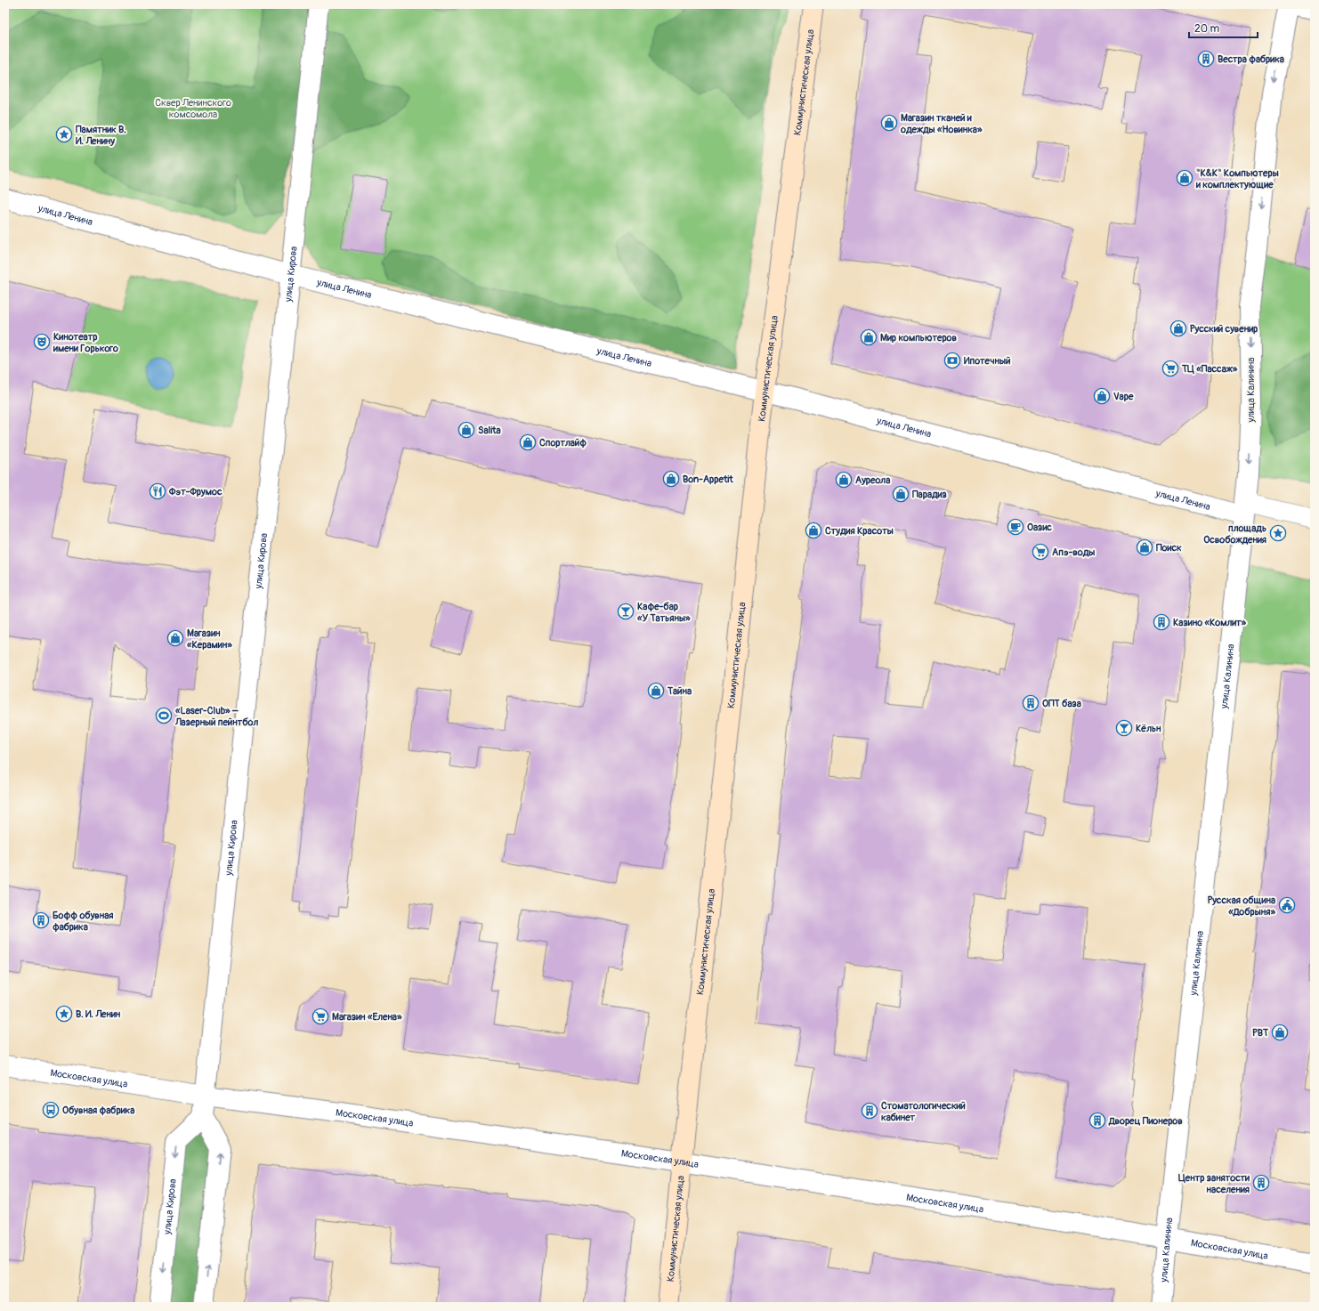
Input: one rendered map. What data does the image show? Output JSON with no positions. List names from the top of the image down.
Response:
{
  "streets": {
    "main road": ["Коммунистическая улица"],
    "street": [
      "улица Ленина",
      "улица Кирова",
      "улица Калинина",
      "Московская улица"
    ]
  },
  "crossings": [
    ["Коммунистическая улица", "улица Ленина"],
    ["Коммунистическая улица", "Московская улица"],
    ["улица Ленина", "улица Кирова"],
    ["улица Ленина", "улица Калинина"],
    ["улица Кирова", "Московская улица"],
    ["улица Калинина", "Московская улица"]
  ],
  "one_way": ["улица Калинина"],
  "parks": ["Сквер Ленинского комсомола"],
  "places": {
    "building": [
      "Вестра фабрика",
      "Казино «Комлит»",
      "ОПТ база",
      "Бофф обувная фабрика",
      "Стоматологический кабинет",
      "Дворец Пионеров",
      "Центр занятости населения"
    ],
    "shop": [
      "Магазин тканей и одежды «Новинка»",
      "\"К&К\" Компьютеры и комплектующие",
      "Русский сувенир",
      "Мир компьютеров",
      "Vape",
      "Salita",
      "Спортлайф",
      "Bon-Appetit",
      "Ауреола",
      "Парадиз",
      "Студия Красоты",
      "Поиск",
      "Магазин «Керамин»",
      "Тайна",
      "РВТ"
    ],
    "place": ["Памятник В. И. Ленину", "площадь Освобождения", "В. И. Ленин"],
    "theatre": ["Кинотеатр имени Горького"],
    "bank": ["Ипотечный"],
    "supermarket": ["ТЦ «Пассаж»", "Апэ-воды", "Магазин «Елена»"],
    "restaurant": ["Фэт-Фрумос"],
    "cafe": ["Оазис"],
    "bar": ["Кафе-бар «У Татьяны»", "Кёльн"],
    "sports": ["«Laser-Club» – Лазерный пейнтбол"],
    "public building": ["Русская община «Добрыня»"],
    "bus stop": ["Обувная фабрика"]
  },
  "scale_bar": "20 m"
}
